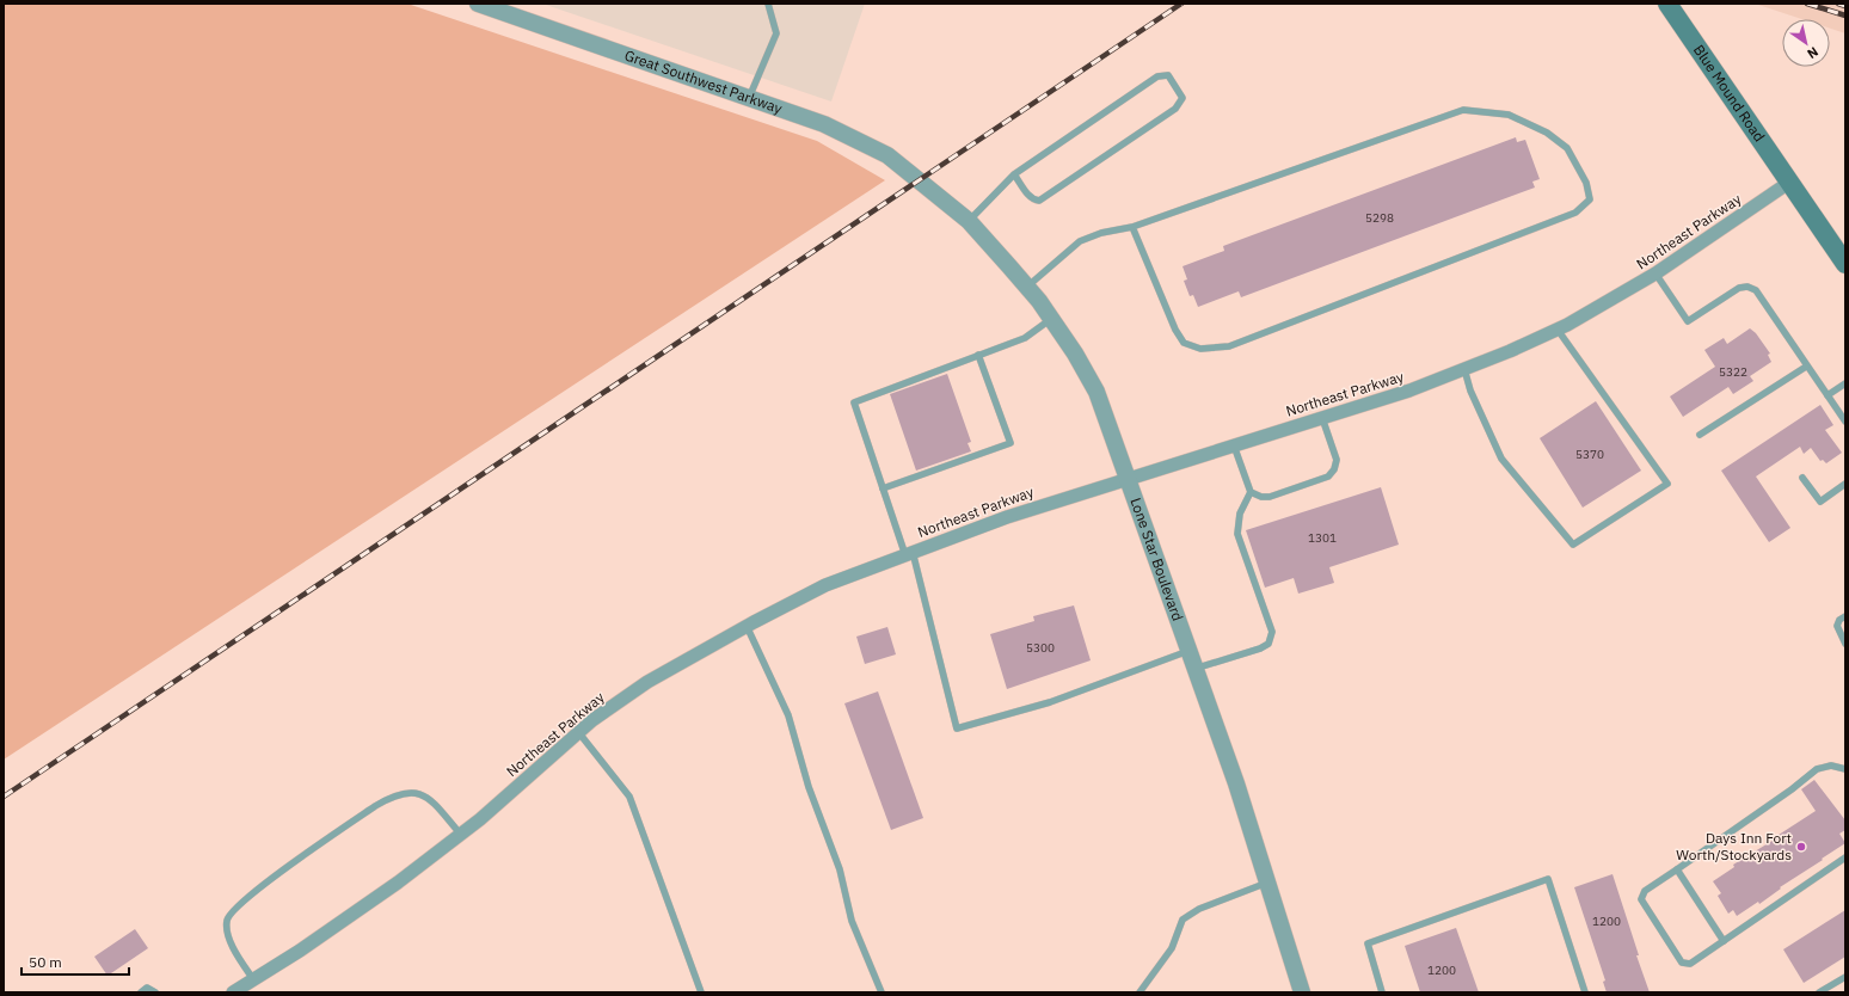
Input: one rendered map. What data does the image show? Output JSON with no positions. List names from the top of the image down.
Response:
{
  "streets": {
    "main road": ["Blue Mound Road"],
    "street": ["Great Southwest Parkway", "Northeast Parkway", "Lone Star Boulevard"]
  },
  "crossings": [
    ["Great Southwest Parkway", "Lone Star Boulevard"],
    ["Blue Mound Road", "Northeast Parkway"],
    ["Northeast Parkway", "Lone Star Boulevard"]
  ],
  "places": ["Days Inn Fort Worth/Stockyards"],
  "house_numbers": [
    "5298",
    "5322",
    "5370",
    "1301",
    "5300",
    "1200",
    "1200"
  ],
  "scale_bar": "50 m",
  "north": "bottom right"
}
